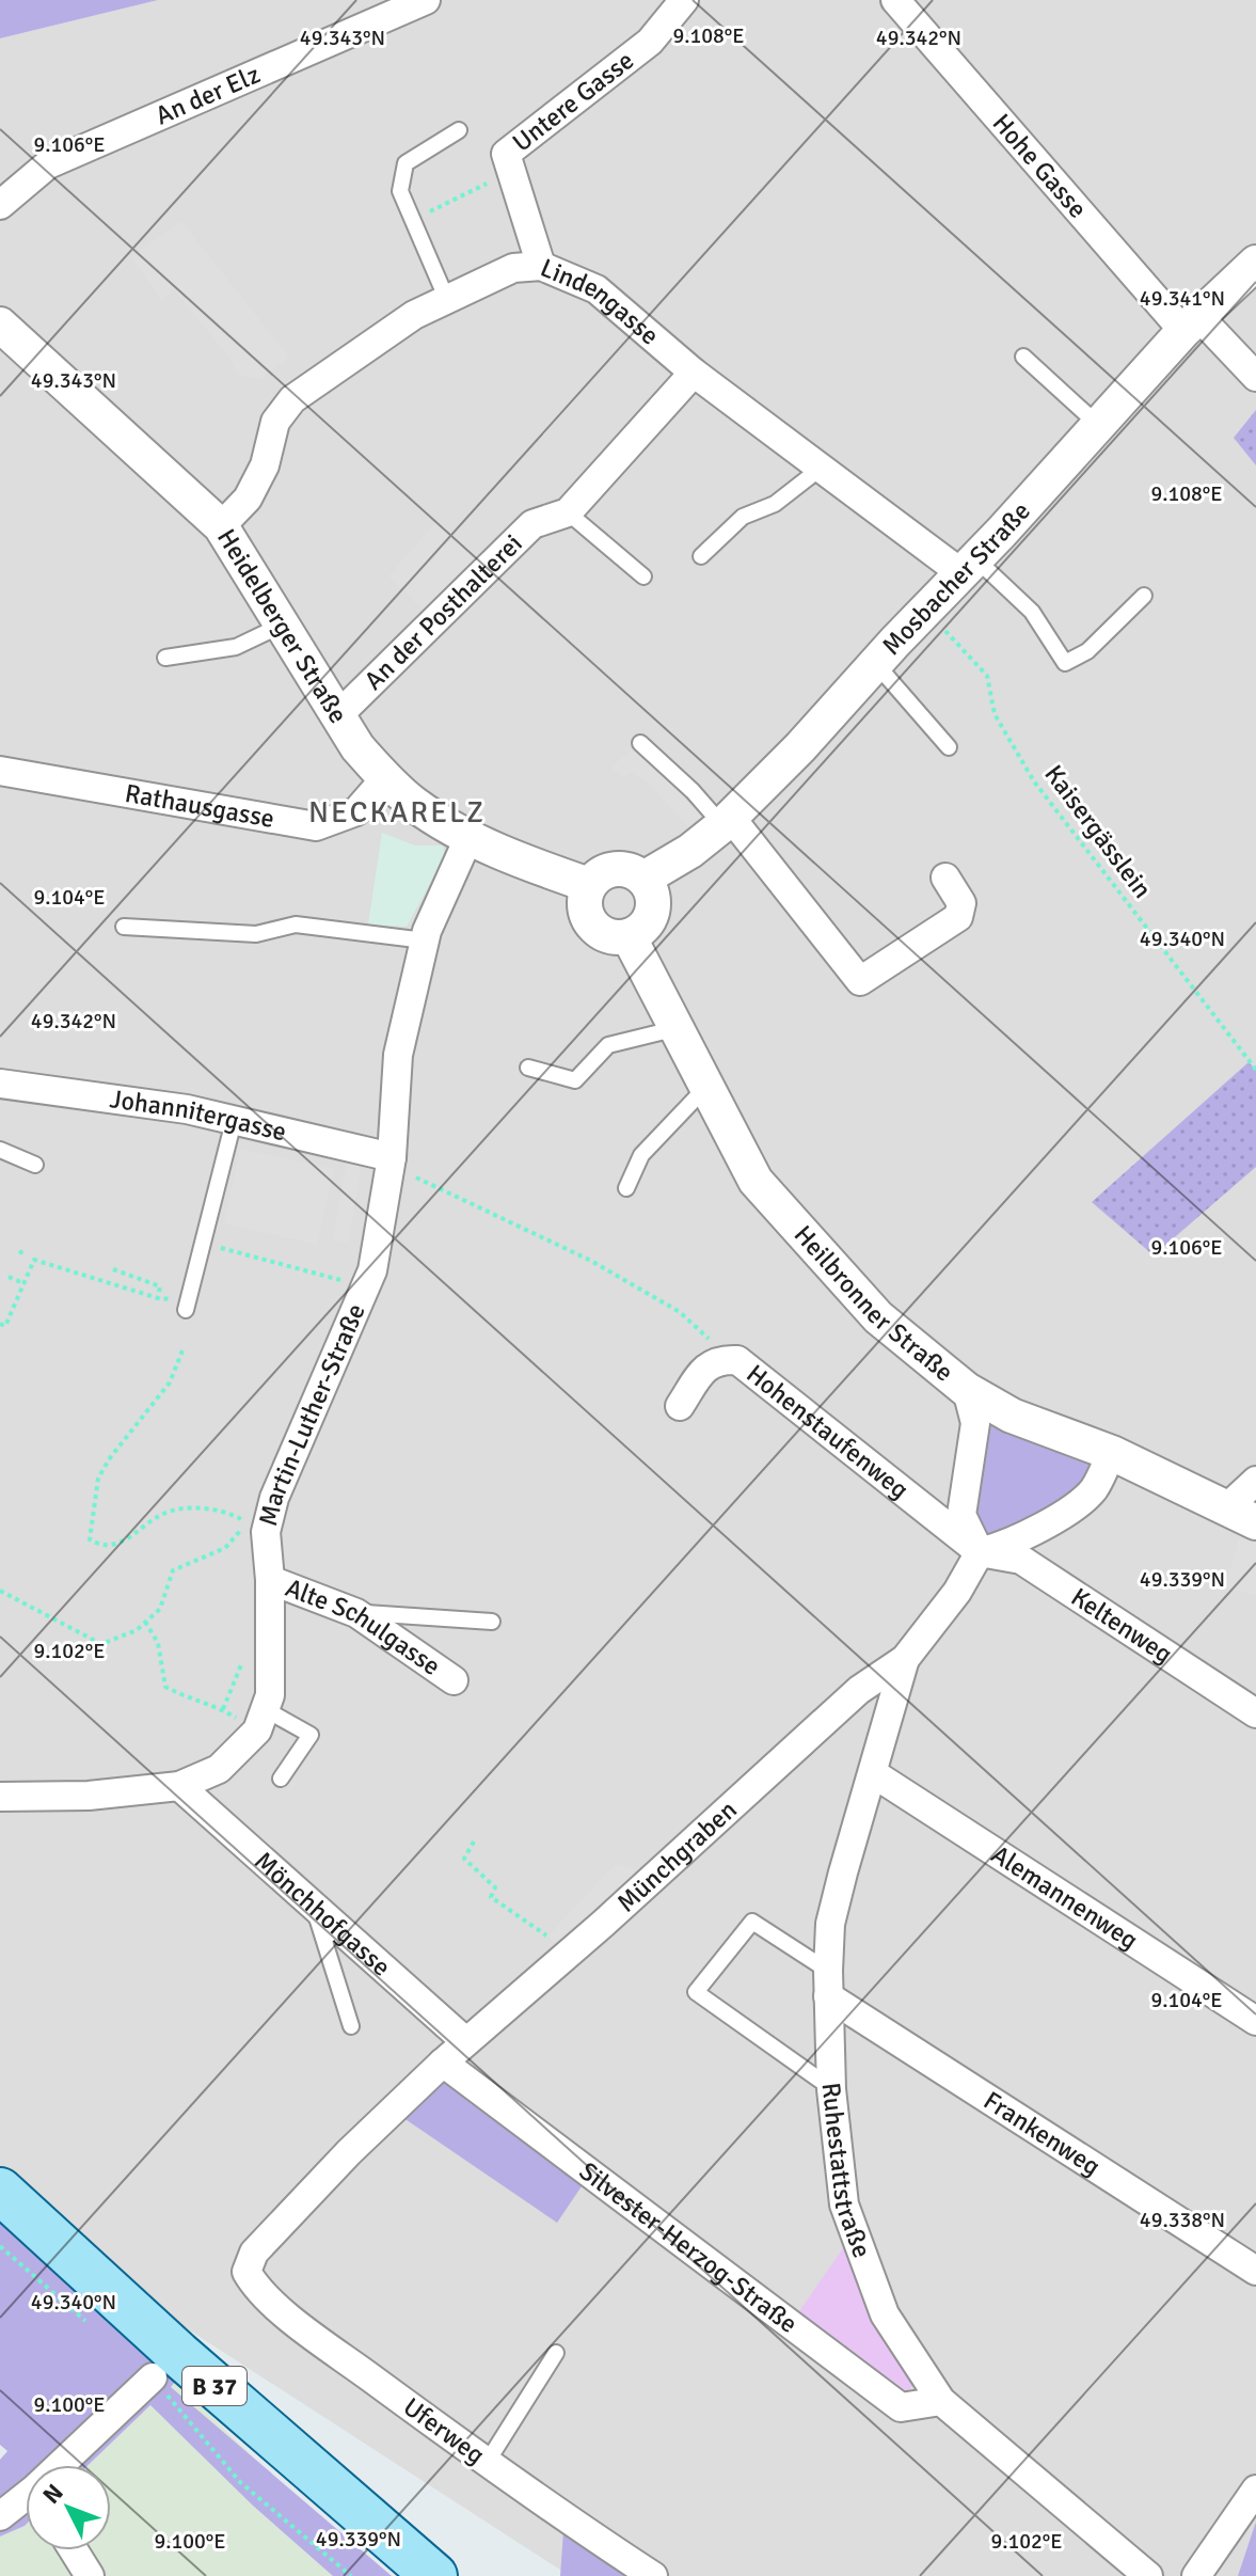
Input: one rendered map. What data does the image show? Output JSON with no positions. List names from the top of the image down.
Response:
{
  "streets": {
    "main road": ["B 37"],
    "street": [
      "An der Elz",
      "Untere Gasse",
      "Hohe Gasse",
      "Lindengasse",
      "Mosbacher Straße",
      "An der Posthalterei",
      "Heidelberger Straße",
      "Rathausgasse",
      "Johannitergasse",
      "Heilbronner Straße",
      "Martin-Luther-Straße",
      "Hohenstaufenweg",
      "Keltenweg",
      "Alte Schulgasse",
      "Münchgraben",
      "Alemannenweg",
      "Mönchhofgasse",
      "Frankenweg",
      "Ruhestattstraße",
      "Silvester-Herzog-Straße",
      "Uferweg"
    ],
    "path": ["Kaisergässlein"]
  },
  "crossings": [
    ["Untere Gasse", "Lindengasse"],
    ["Hohe Gasse", "Mosbacher Straße"],
    ["Lindengasse", "Mosbacher Straße"],
    ["Lindengasse", "An der Posthalterei"],
    ["Lindengasse", "Heidelberger Straße"],
    ["Mosbacher Straße", "Heidelberger Straße"],
    ["Mosbacher Straße", "Kaisergässlein"],
    ["Mosbacher Straße", "Heilbronner Straße"],
    ["An der Posthalterei", "Heidelberger Straße"],
    ["Heidelberger Straße", "Rathausgasse"],
    ["Heidelberger Straße", "Heilbronner Straße"],
    ["Heidelberger Straße", "Martin-Luther-Straße"],
    ["Johannitergasse", "Martin-Luther-Straße"],
    ["Martin-Luther-Straße", "Alte Schulgasse"],
    ["Hohenstaufenweg", "Keltenweg"],
    ["Hohenstaufenweg", "Münchgraben"],
    ["Keltenweg", "Münchgraben"],
    ["Münchgraben", "Mönchhofgasse"],
    ["Münchgraben", "Ruhestattstraße"],
    ["Münchgraben", "Silvester-Herzog-Straße"],
    ["Münchgraben", "Uferweg"],
    ["Alemannenweg", "Ruhestattstraße"],
    ["Frankenweg", "Ruhestattstraße"],
    ["Ruhestattstraße", "Silvester-Herzog-Straße"]
  ],
  "districts": ["NECKARELZ"],
  "north": "top left",
  "coordinates": [
    "9.108°E",
    "49.343°N",
    "49.342°N",
    "9.106°E",
    "49.341°N",
    "9.104°E",
    "49.340°N",
    "49.339°N",
    "9.102°E",
    "49.338°N",
    "9.100°E"
  ]
}
